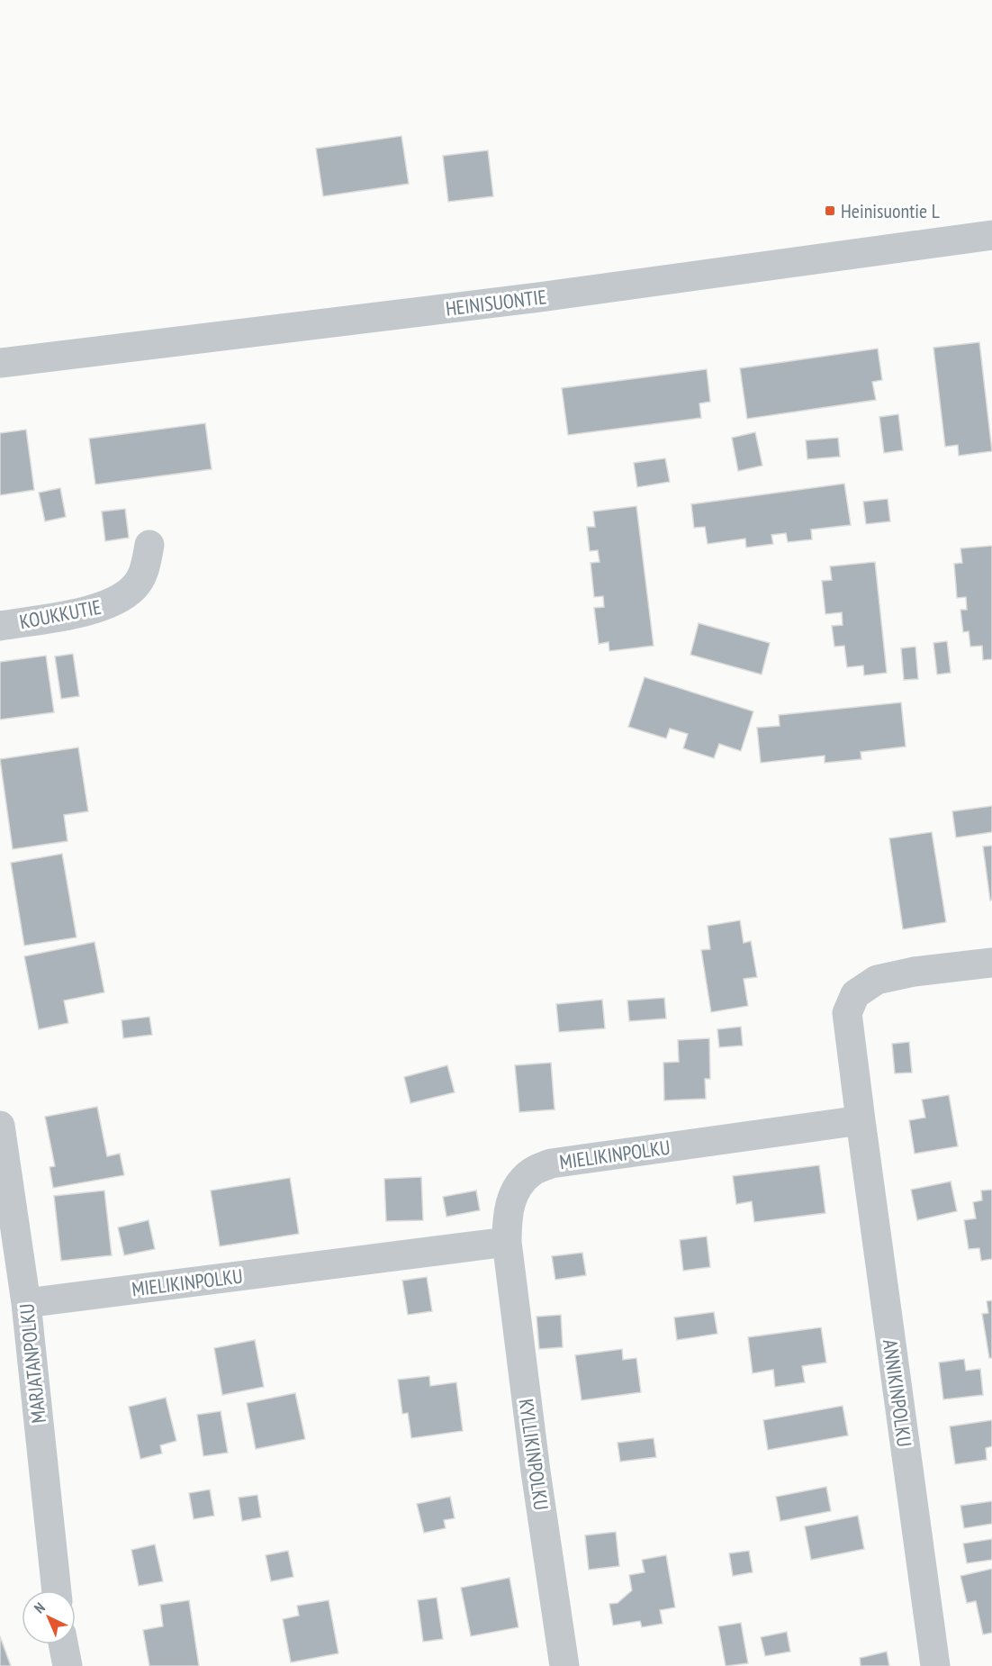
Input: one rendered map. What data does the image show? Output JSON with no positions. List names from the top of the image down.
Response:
{
  "streets": {
    "street": [
      "HEINISUONTIE",
      "KOUKKUTIE",
      "MIELIKINPOLKU",
      "MARJATANPOLKU",
      "ANNIKINPOLKU",
      "KYLLIKINPOLKU"
    ]
  },
  "crossings": [
    ["MIELIKINPOLKU", "MARJATANPOLKU"],
    ["MIELIKINPOLKU", "ANNIKINPOLKU"],
    ["MIELIKINPOLKU", "KYLLIKINPOLKU"]
  ],
  "places": {
    "transit": ["Heinisuontie L"]
  },
  "north": "top left"
}
